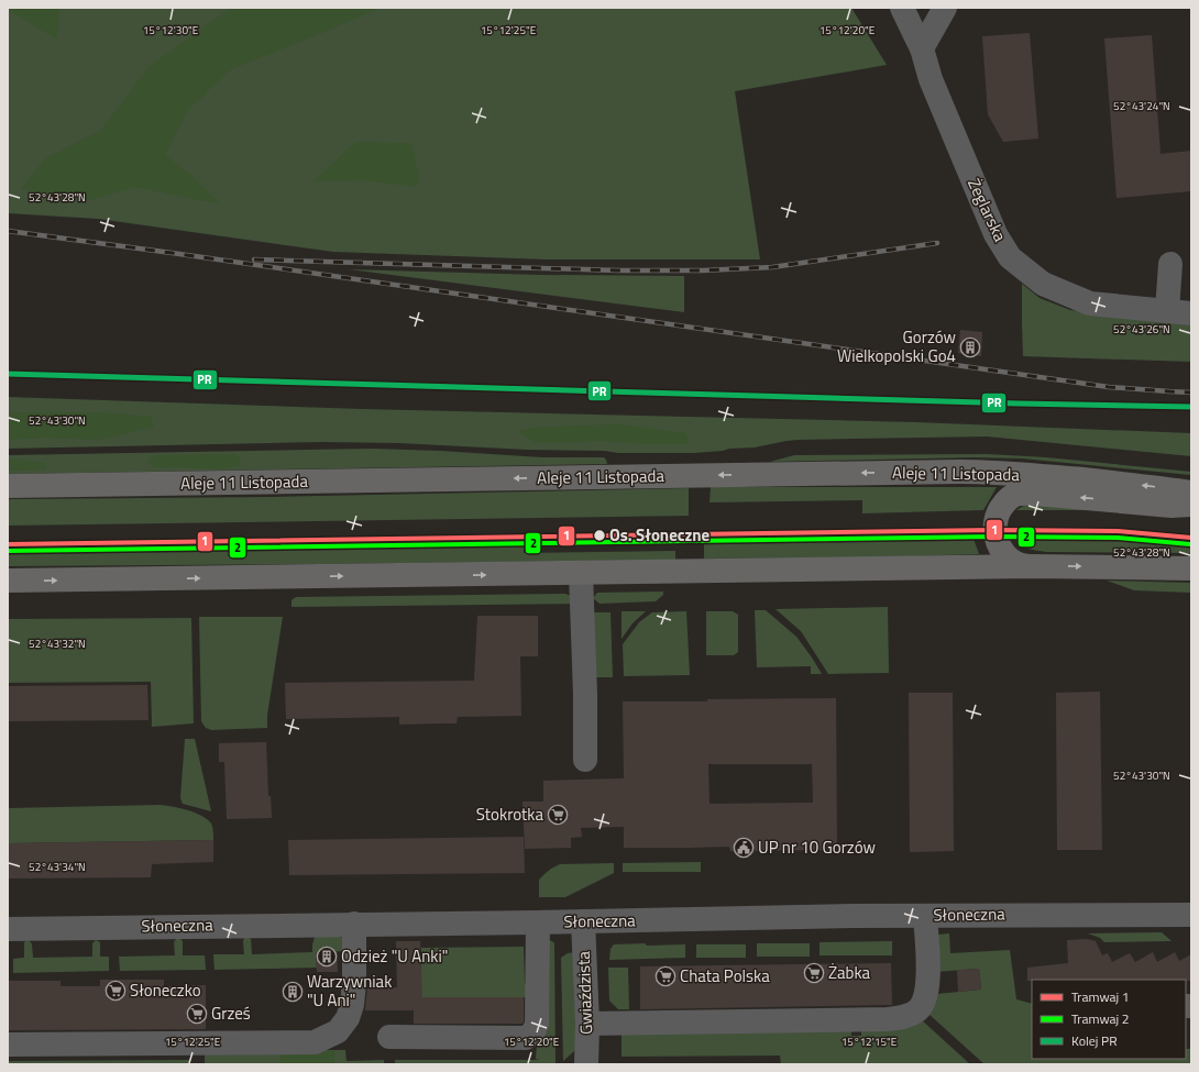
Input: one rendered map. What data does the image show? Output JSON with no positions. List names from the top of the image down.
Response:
{
  "streets": {
    "main road": ["Aleje 11 Listopada"],
    "street": ["Żeglarska", "Słoneczna", "Gwiaździsta"]
  },
  "crossings": [
    ["Słoneczna", "Gwiaździsta"]
  ],
  "places": {
    "building": ["Gorzów Wielkopolski Go4", "Odzież \"U Anki\"", "Warzywniak \"U Ani\""],
    "other": ["Os. Słoneczne"],
    "supermarket": [
      "Stokrotka",
      "Żabka",
      "Chata Polska",
      "Słoneczko",
      "Grześ"
    ],
    "public building": ["UP nr 10 Gorzów"]
  },
  "lines": ["rail line PR", "tram line 1", "tram line 2"],
  "legend": ["Tramwaj 1", "Tramwaj 2", "Kolej PR"],
  "coordinates": [
    "15°12'30\"E",
    "15°12'25\"E",
    "15°12'20\"E",
    "52°43'24\"N",
    "52°43'28\"N",
    "52°43'26\"N",
    "52°43'30\"N",
    "52°43'32\"N",
    "52°43'34\"N",
    "15°12'15\"E"
  ]
}
